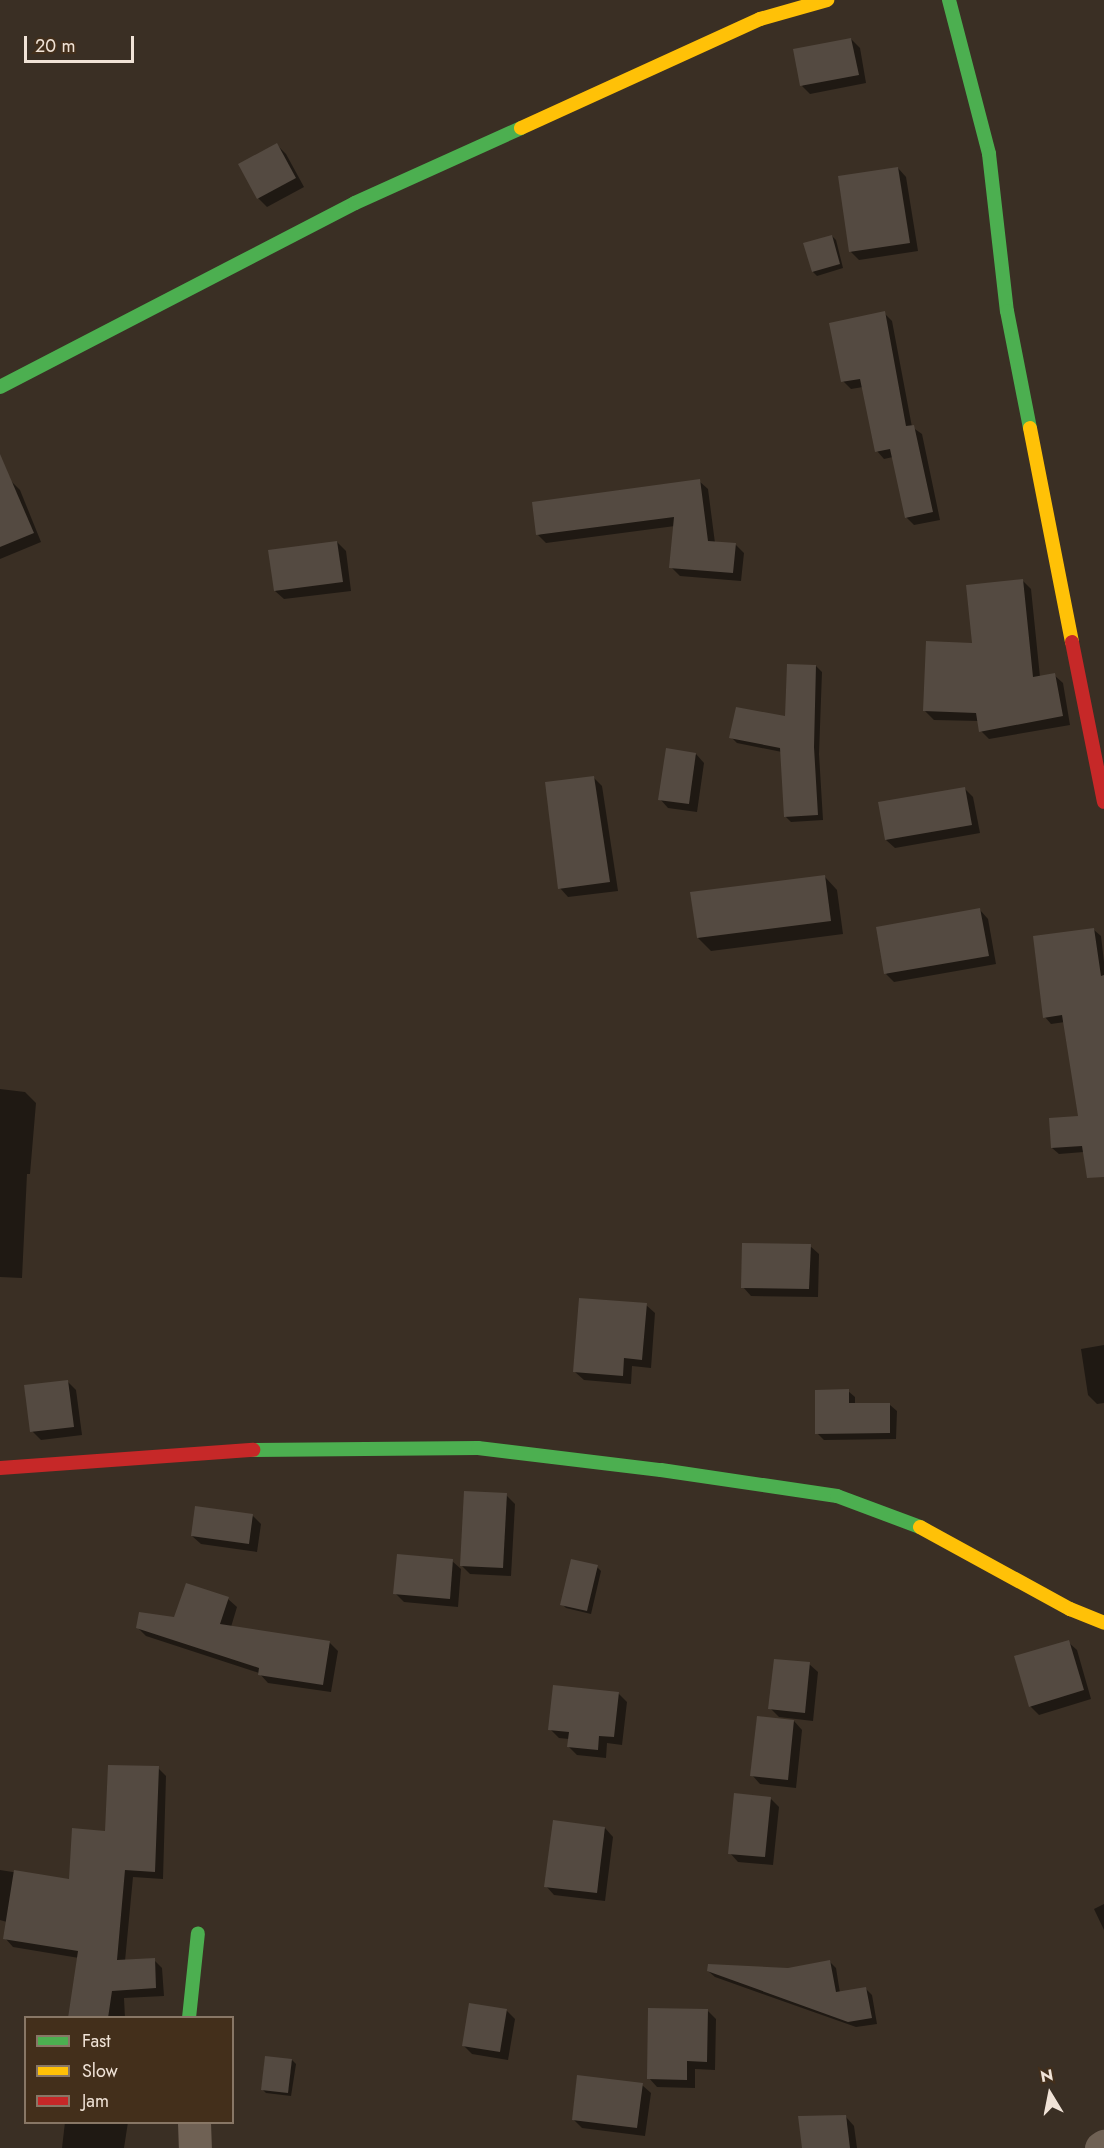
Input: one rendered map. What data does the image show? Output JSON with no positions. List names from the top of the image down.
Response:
{
  "legend": ["Fast", "Slow", "Jam"],
  "scale_bar": "20 m",
  "north": "top"
}
